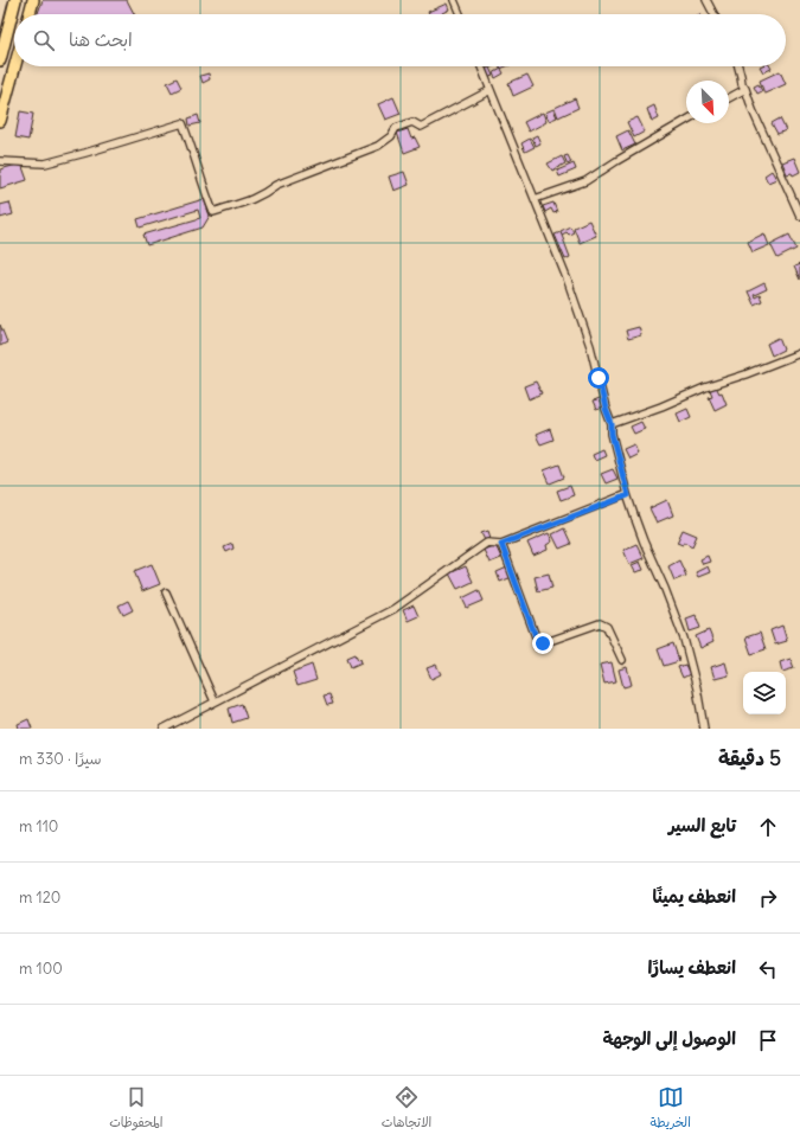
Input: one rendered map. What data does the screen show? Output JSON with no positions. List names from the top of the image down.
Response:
{
  "north": "bottom right",
  "page": {
    "search": "ابحث هنا",
    "heading": ["5 دقيقة", "سيرًا · 330 m"],
    "list": [
      ["تابع السير", "110 m"],
      ["انعطف يمينًا", "120 m"],
      ["انعطف يسارًا", "100 m"],
      "الوصول إلى الوجهة"
    ],
    "nav": ["الخريطة", "الاتجاهات", "المحفوظات"]
  }
}
